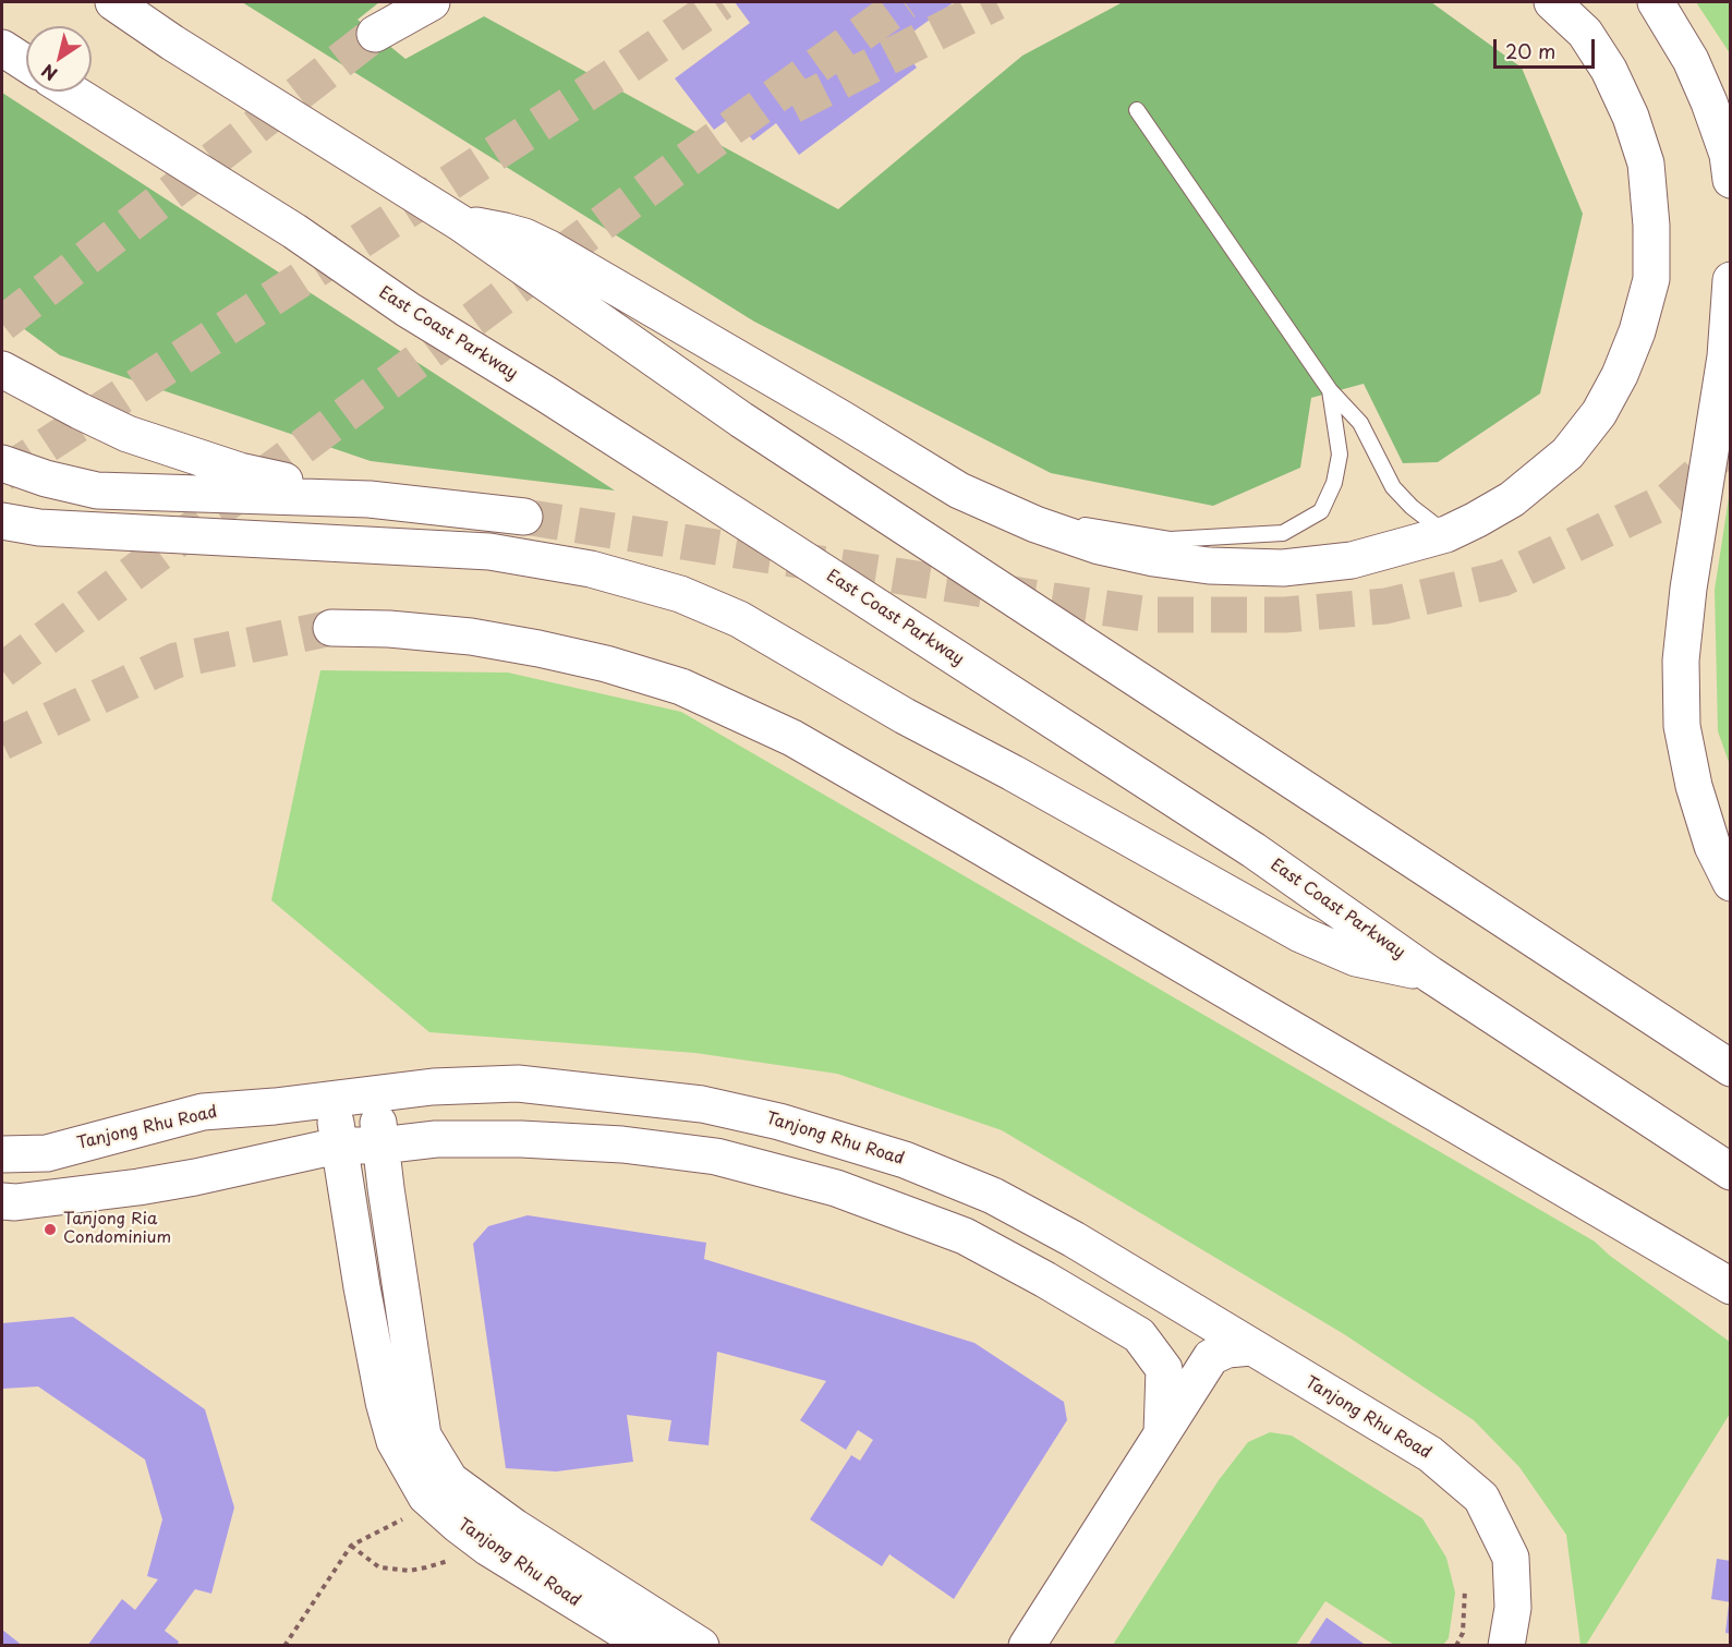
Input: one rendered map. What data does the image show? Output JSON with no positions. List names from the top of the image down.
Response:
{
  "streets": {
    "main road": ["East Coast Parkway", "Tanjong Rhu Road"]
  },
  "places": ["Tanjong Ria Condominium"],
  "scale_bar": "20 m",
  "north": "bottom left"
}
